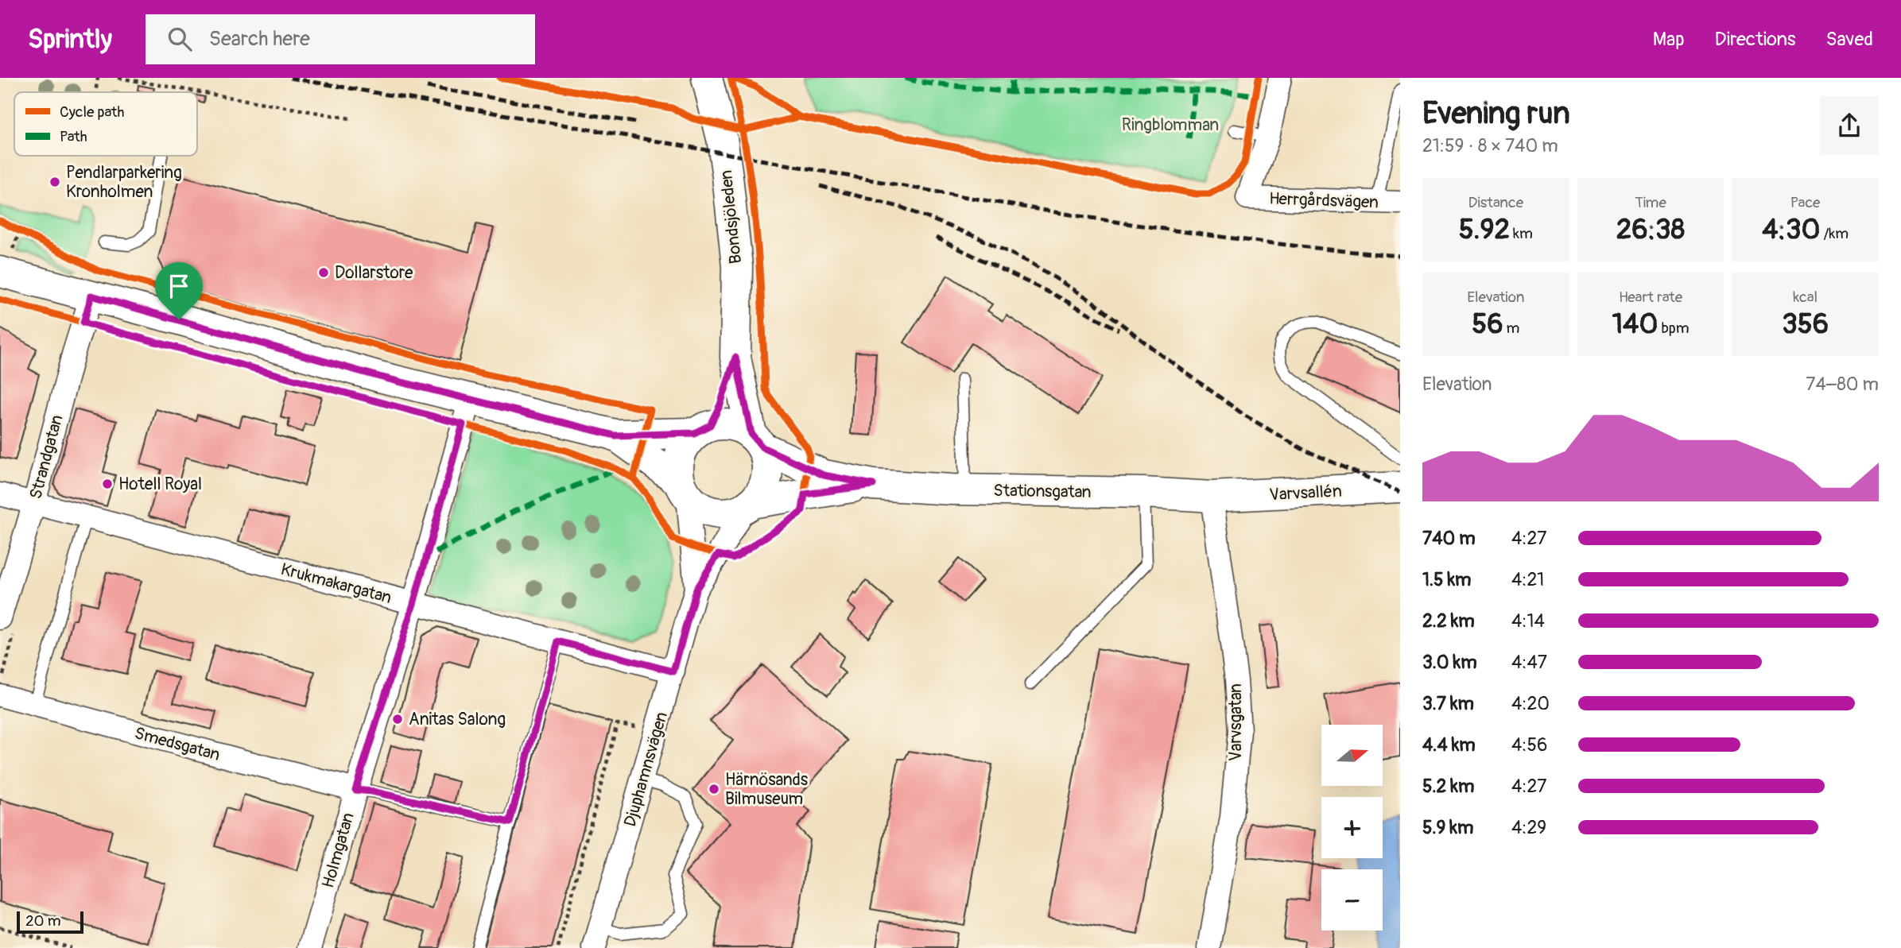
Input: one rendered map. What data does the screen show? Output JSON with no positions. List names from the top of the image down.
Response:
{
  "streets": {
    "main road": ["Bondsjöleden", "Stationsgatan", "Varvsallén"],
    "street": [
      "Herrgårdsvägen",
      "Strandgatan",
      "Krukmakargatan",
      "Varvsgatan",
      "Smedsgatan",
      "Djuphamnsvägen",
      "Holmgatan"
    ]
  },
  "crossings": [
    ["Bondsjöleden", "Stationsgatan"],
    ["Bondsjöleden", "Djuphamnsvägen"],
    ["Strandgatan", "Krukmakargatan"],
    ["Stationsgatan", "Varvsallén"],
    ["Stationsgatan", "Varvsgatan"],
    ["Stationsgatan", "Djuphamnsvägen"],
    ["Varvsallén", "Varvsgatan"],
    ["Krukmakargatan", "Djuphamnsvägen"],
    ["Krukmakargatan", "Holmgatan"],
    ["Smedsgatan", "Holmgatan"]
  ],
  "parks": ["Ringblomman"],
  "places": [
    "Pendlarparkering Kronholmen",
    "Dollarstore",
    "Hotell Royal",
    "Anitas Salong",
    "Härnösands Bilmuseum"
  ],
  "legend": ["Cycle path", "Path"],
  "scale_bar": "20 m",
  "north": "right",
  "page": {
    "header": "Sprintly",
    "search": "Search here",
    "nav": ["Map", "Directions", "Saved"],
    "heading": ["Evening run", "21:59 · 8 × 740 m"],
    "stats": [
      ["Distance", "5.92 km"],
      ["Time", "26:38"],
      ["Pace", "4:30 /km"],
      ["Elevation", "56 m"],
      ["Heart rate", "140 bpm"],
      ["kcal", "356"]
    ],
    "chart": ["Elevation", "74–80 m"],
    "list": [
      {
        "name": "740 m",
        "note": "4:27"
      },
      {
        "name": "1.5 km",
        "note": "4:21"
      },
      {
        "name": "2.2 km",
        "note": "4:14"
      },
      {
        "name": "3.0 km",
        "note": "4:47"
      },
      {
        "name": "3.7 km",
        "note": "4:20"
      },
      {
        "name": "4.4 km",
        "note": "4:56"
      },
      {
        "name": "5.2 km",
        "note": "4:27"
      },
      {
        "name": "5.9 km",
        "note": "4:29"
      }
    ],
    "map_buttons": ["+", "−"],
    "scale": "20 m"
  }
}
